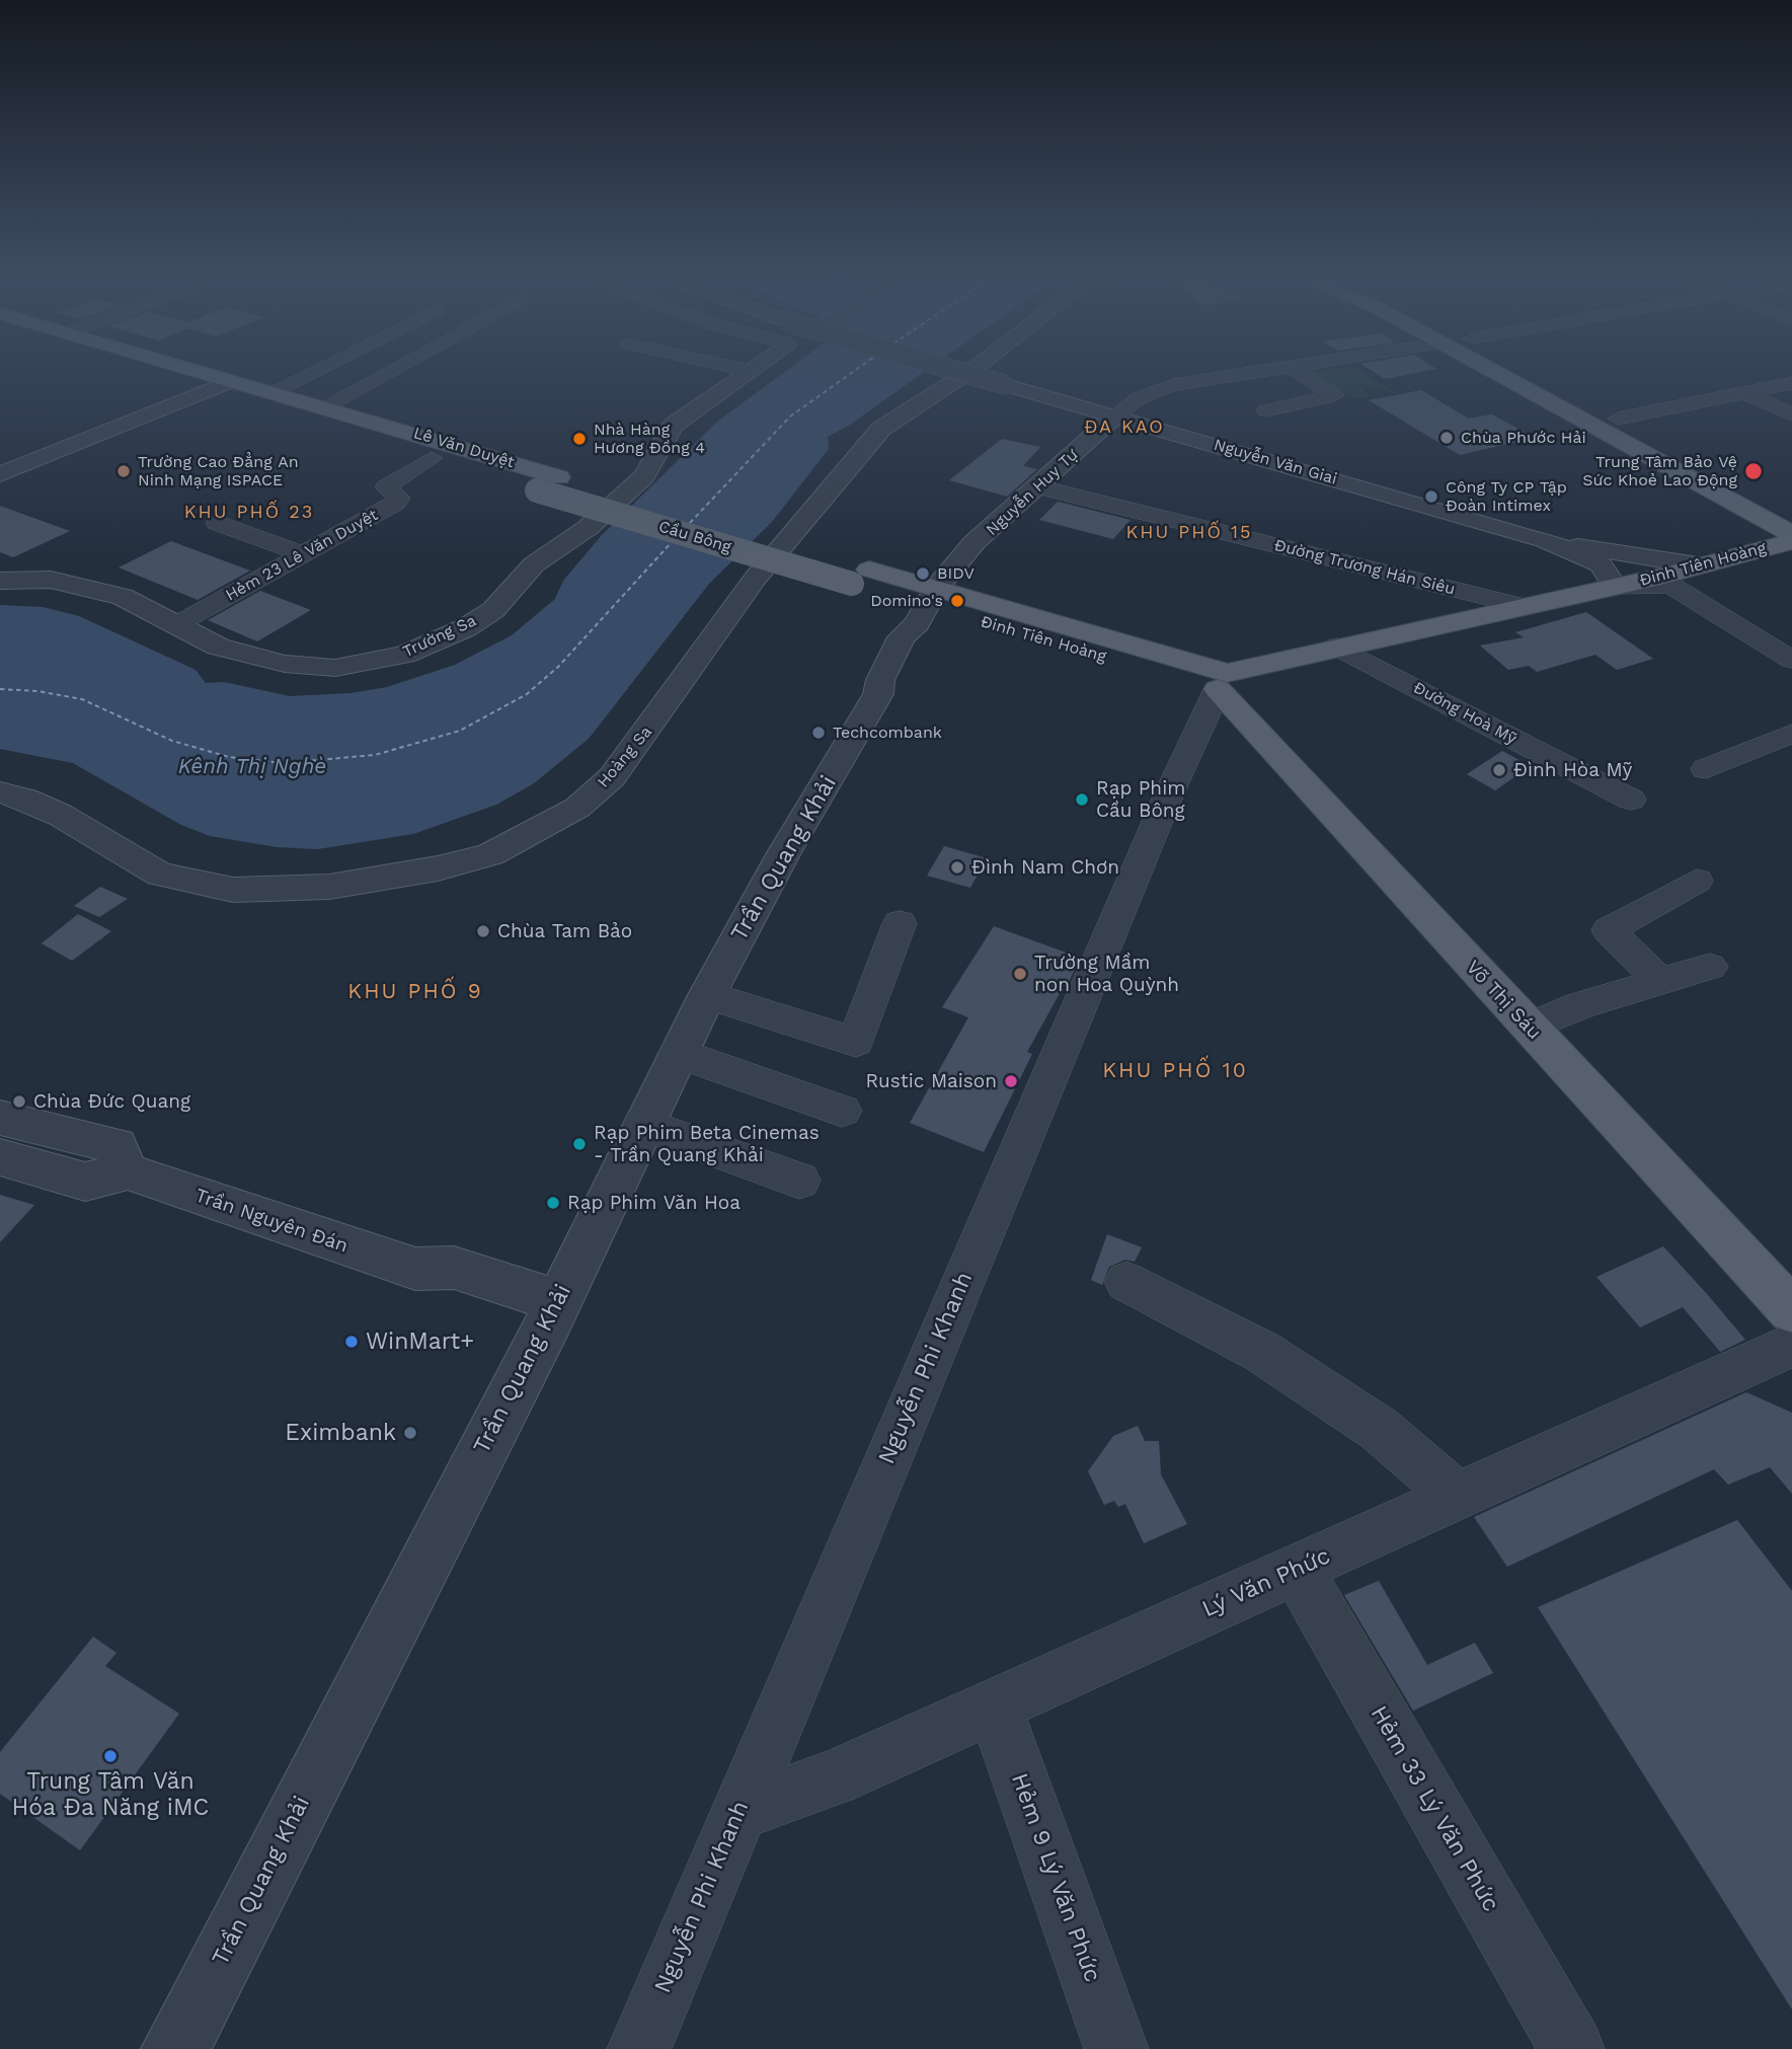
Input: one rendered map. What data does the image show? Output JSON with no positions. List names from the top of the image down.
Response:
{
  "streets": {
    "main road": [
      "Lê Văn Duyệt",
      "Cầu Bông",
      "Đinh Tiên Hoàng",
      "Võ Thị Sáu"
    ],
    "street": [
      "Nguyễn Văn Giai",
      "Nguyễn Huy Tự",
      "Hẻm 23 Lê Văn Duyệt",
      "Đường Trương Hán Siêu",
      "Trường Sa",
      "Đường Hoà Mỹ",
      "Hoàng Sa",
      "Trần Quang Khải",
      "Trần Nguyên Đán",
      "Nguyễn Phi Khanh",
      "Lý Văn Phức",
      "Hẻm 33 Lý Văn Phức",
      "Hẻm 9 Lý Văn Phức"
    ]
  },
  "crossings": [
    ["Lê Văn Duyệt", "Cầu Bông"],
    ["Lê Văn Duyệt", "Hẻm 23 Lê Văn Duyệt"],
    ["Nguyễn Văn Giai", "Nguyễn Huy Tự"],
    ["Nguyễn Văn Giai", "Đinh Tiên Hoàng"],
    ["Nguyễn Huy Tự", "Đinh Tiên Hoàng"],
    ["Nguyễn Huy Tự", "Đường Trương Hán Siêu"],
    ["Nguyễn Huy Tự", "Trần Quang Khải"],
    ["Cầu Bông", "Đinh Tiên Hoàng"],
    ["Hẻm 23 Lê Văn Duyệt", "Trường Sa"],
    ["Đinh Tiên Hoàng", "Đường Trương Hán Siêu"],
    ["Đinh Tiên Hoàng", "Đường Hoà Mỹ"],
    ["Đinh Tiên Hoàng", "Trần Quang Khải"],
    ["Đinh Tiên Hoàng", "Võ Thị Sáu"],
    ["Đinh Tiên Hoàng", "Nguyễn Phi Khanh"],
    ["Trần Quang Khải", "Trần Nguyên Đán"],
    ["Võ Thị Sáu", "Nguyễn Phi Khanh"],
    ["Nguyễn Phi Khanh", "Lý Văn Phức"],
    ["Lý Văn Phức", "Hẻm 33 Lý Văn Phức"],
    ["Lý Văn Phức", "Hẻm 9 Lý Văn Phức"]
  ],
  "districts": [
    "ĐA KAO",
    "KHU PHỐ 23",
    "KHU PHỐ 15",
    "KHU PHỐ 9",
    "KHU PHỐ 10"
  ],
  "water": ["Kênh Thị Nghè"],
  "places": [
    "Chùa Phước Hải",
    "Nhà Hàng Hương Đồng 4",
    "Trường Cao Đẳng An Ninh Mạng ISPACE",
    "Trung Tâm Bảo Vệ Sức Khoẻ Lao Động",
    "Công Ty CP Tập Đoàn Intimex",
    "BIDV",
    "Domino's",
    "Techcombank",
    "Đình Hòa Mỹ",
    "Rạp Phim Cầu Bông",
    "Đình Nam Chơn",
    "Chùa Tam Bảo",
    "Trường Mầm non Hoa Quỳnh",
    "Rustic Maison",
    "Chùa Đức Quang",
    "Rạp Phim Beta Cinemas - Trần Quang Khải",
    "Rạp Phim Văn Hoa",
    "WinMart+",
    "Eximbank",
    "Trung Tâm Văn Hóa Đa Năng iMC"
  ]
}
